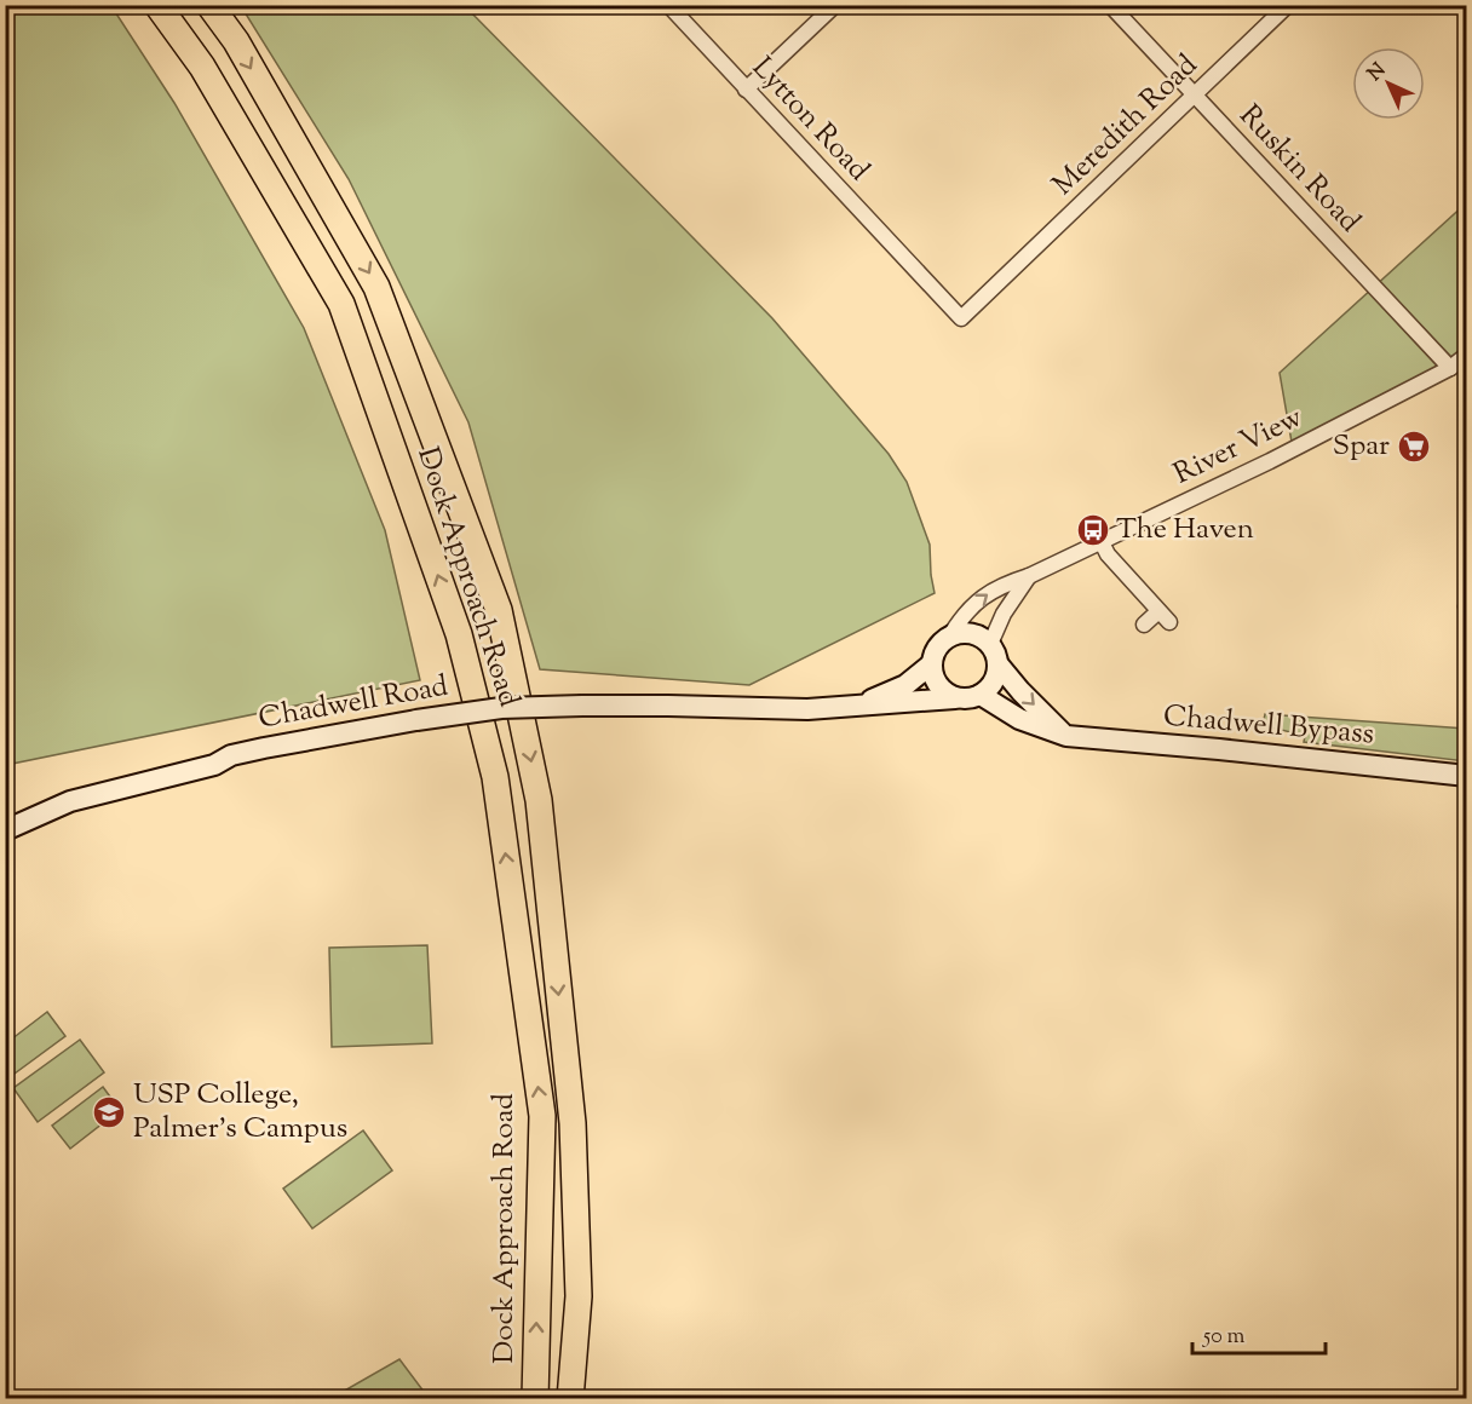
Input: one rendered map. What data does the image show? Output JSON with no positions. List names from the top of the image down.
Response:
{
  "streets": {
    "highway": ["Dock Approach Road"],
    "main road": ["Chadwell Road", "Chadwell Bypass"],
    "street": [
      "Lytton Road",
      "Meredith Road",
      "Ruskin Road",
      "River View"
    ]
  },
  "crossings": [
    ["Lytton Road", "Meredith Road"],
    ["Meredith Road", "Ruskin Road"],
    ["Ruskin Road", "River View"],
    ["River View", "Chadwell Road"],
    ["River View", "Chadwell Bypass"],
    ["Chadwell Road", "Chadwell Bypass"]
  ],
  "places": {
    "supermarket": ["Spar"],
    "bus stop": ["The Haven"],
    "school or university": ["USP College, Palmer's Campus"]
  },
  "scale_bar": "50 m",
  "north": "top left"
}
